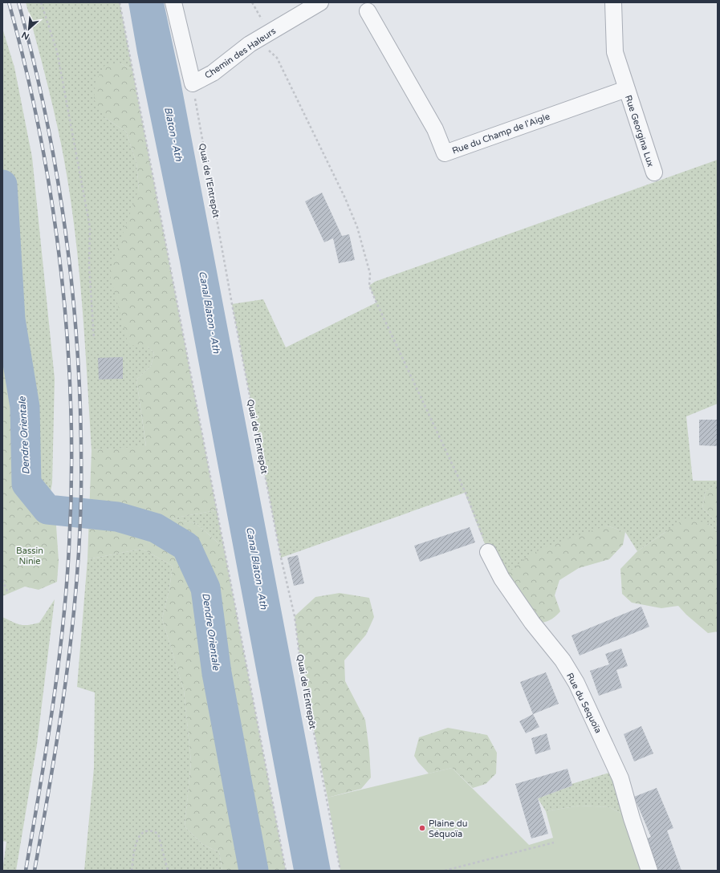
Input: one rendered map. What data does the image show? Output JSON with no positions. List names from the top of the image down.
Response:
{
  "streets": {
    "street": [
      "Chemin des Haleurs",
      "Rue Georgina Lux",
      "Rue du Champ de l'Aigle",
      "Rue du Sequoïa"
    ],
    "path": ["Quai de l'Entrepôt"]
  },
  "crossings": [
    ["Chemin des Haleurs", "Quai de l'Entrepôt"],
    ["Rue Georgina Lux", "Rue du Champ de l'Aigle"]
  ],
  "water": ["Blaton - Ath", "Canal Blaton - Ath", "Dendre Orientale"],
  "parks": ["Bassin Ninie"],
  "places": ["Plaine du Séquoïa"],
  "north": "bottom left"
}
